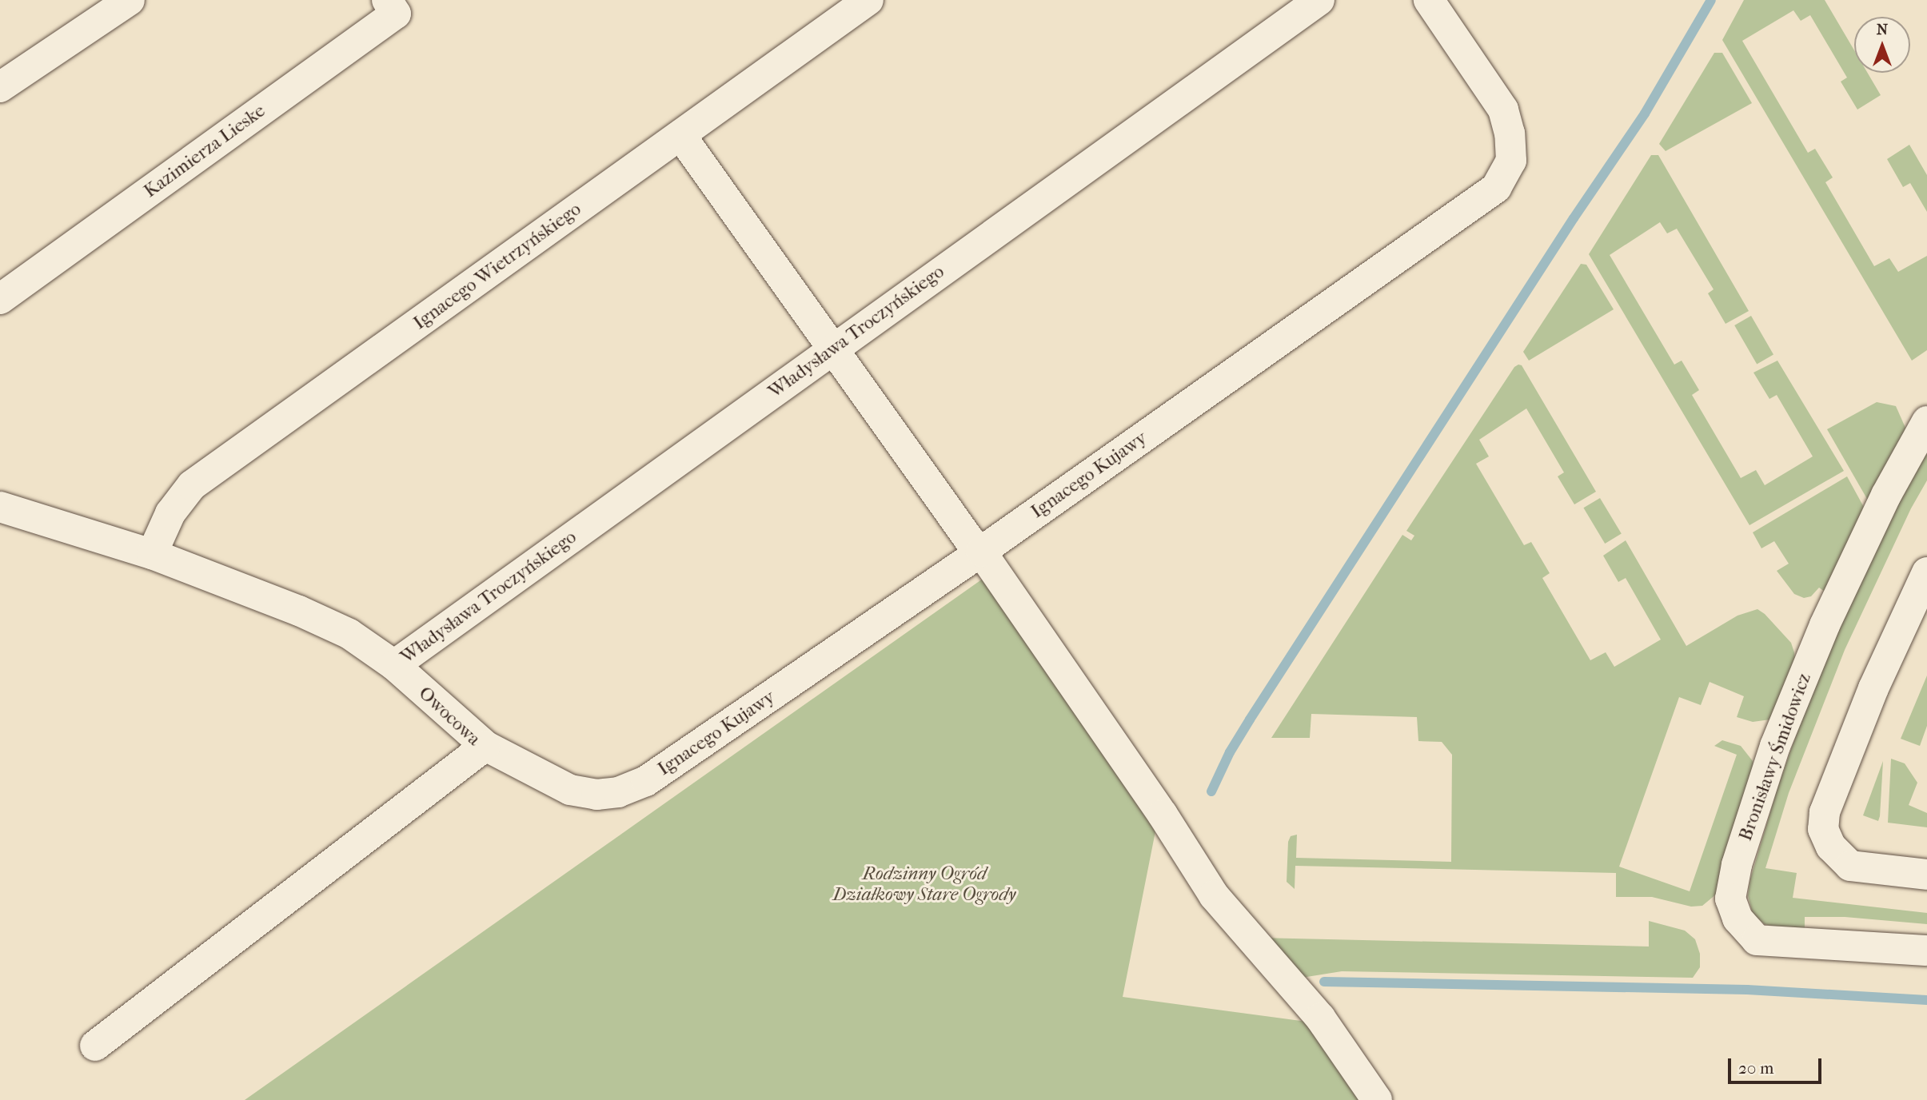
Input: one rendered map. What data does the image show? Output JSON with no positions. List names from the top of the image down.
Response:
{
  "streets": {
    "street": [
      "Kazimierza Lieske",
      "Ignacego Wietrzyńskiego",
      "Władysława Troczyńskiego",
      "Ignacego Kujawy",
      "Owocowa",
      "Bronisławy Śmidowicz"
    ]
  },
  "crossings": [
    ["Ignacego Wietrzyńskiego", "Owocowa"],
    ["Władysława Troczyńskiego", "Owocowa"],
    ["Ignacego Kujawy", "Owocowa"]
  ],
  "parks": ["Rodzinny Ogród Działkowy Stare Ogrody"],
  "scale_bar": "20 m",
  "north": "top"
}
